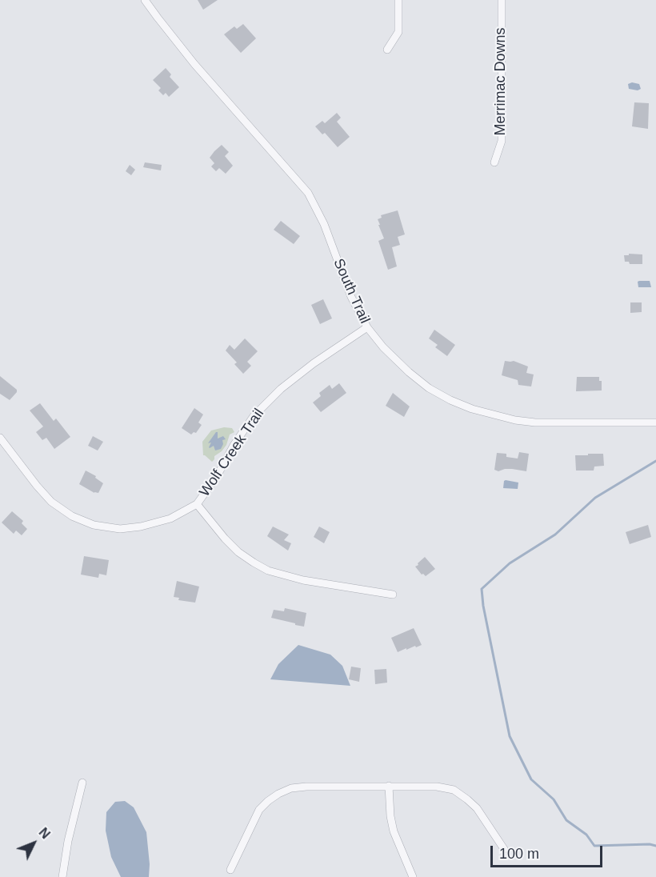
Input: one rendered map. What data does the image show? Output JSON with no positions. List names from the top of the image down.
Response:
{
  "streets": {
    "street": ["Merrimac Downs", "South Trail", "Wolf Creek Trail"]
  },
  "crossings": [
    ["South Trail", "Wolf Creek Trail"]
  ],
  "scale_bar": "100 m",
  "north": "top right"
}
